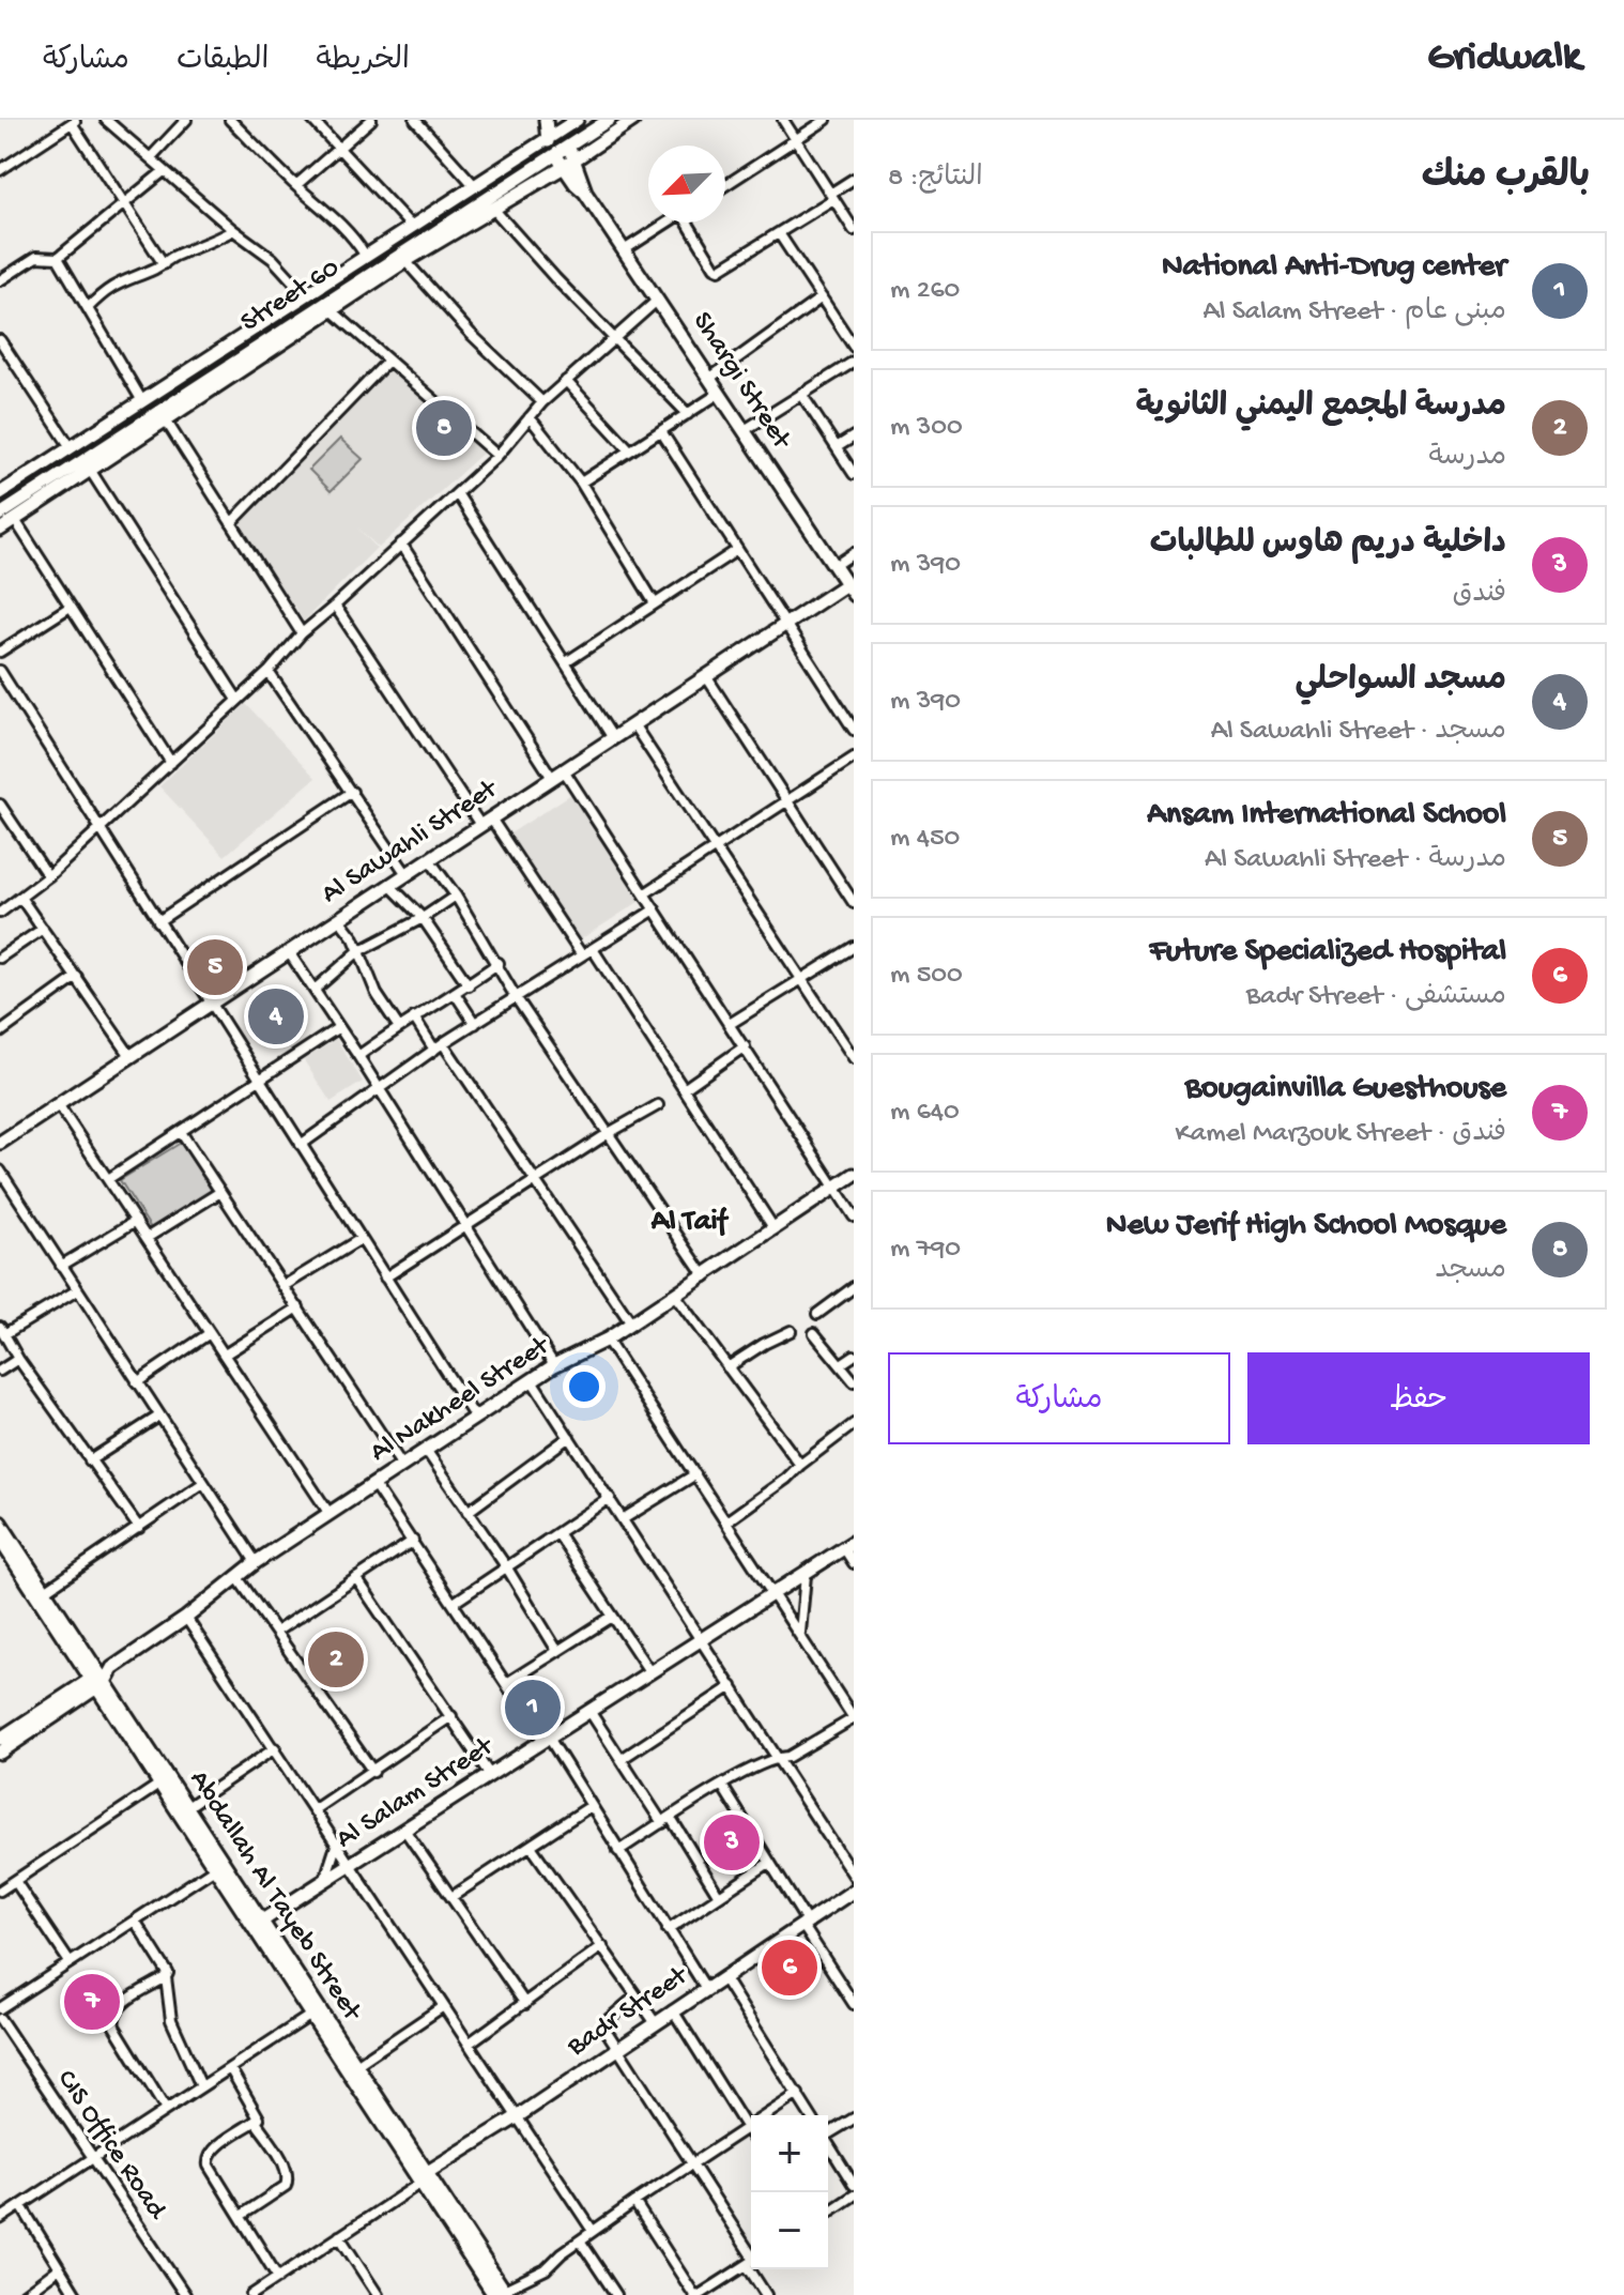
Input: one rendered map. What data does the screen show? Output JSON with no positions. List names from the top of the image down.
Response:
{
  "streets": {
    "street": [
      "Street 60",
      "Shargi Street",
      "Al Sawahli Street",
      "Al Nakheel Street",
      "Al Salam Street",
      "Abdallah Al Tayeb Street",
      "Badr Street",
      "CIS Office Road"
    ]
  },
  "crossings": [
    ["Street 60", "Shargi Street"],
    ["Shargi Street", "Al Sawahli Street"],
    ["Al Nakheel Street", "Abdallah Al Tayeb Street"],
    ["Al Salam Street", "Abdallah Al Tayeb Street"],
    ["Abdallah Al Tayeb Street", "Badr Street"]
  ],
  "districts": ["Al Taif"],
  "north": "bottom left",
  "page": {
    "header": "Gridwalk",
    "nav": ["الخريطة", "الطبقات", "مشاركة"],
    "heading": ["بالقرب منك", "النتائج: 8"],
    "list": [
      {
        "mark": "1",
        "name": "National Anti-Drug center",
        "note": "مبنى عام · Al Salam Street",
        "value": "260 m"
      },
      {
        "mark": "2",
        "name": "مدرسة المجمع اليمني الثانوية",
        "note": "مدرسة",
        "value": "300 m"
      },
      {
        "mark": "3",
        "name": "داخلية دريم هاوس للطالبات",
        "note": "فندق",
        "value": "390 m"
      },
      {
        "mark": "4",
        "name": "مسجد السواحلي",
        "note": "مسجد · Al Sawahli Street",
        "value": "390 m"
      },
      {
        "mark": "5",
        "name": "Ansam International School",
        "note": "مدرسة · Al Sawahli Street",
        "value": "450 m"
      },
      {
        "mark": "6",
        "name": "Future Specialized Hospital",
        "note": "مستشفى · Badr Street",
        "value": "500 m"
      },
      {
        "mark": "7",
        "name": "Bougainvilla Guesthouse",
        "note": "فندق · Kamel Marzouk Street",
        "value": "640 m"
      },
      {
        "mark": "8",
        "name": "New Jerif High School Mosque",
        "note": "مسجد",
        "value": "790 m"
      }
    ],
    "pins": [
      "8",
      "5",
      "4",
      "2",
      "1",
      "3",
      "6",
      "7"
    ],
    "buttons": ["حفظ", "مشاركة"],
    "map_buttons": ["+", "−"]
  }
}
